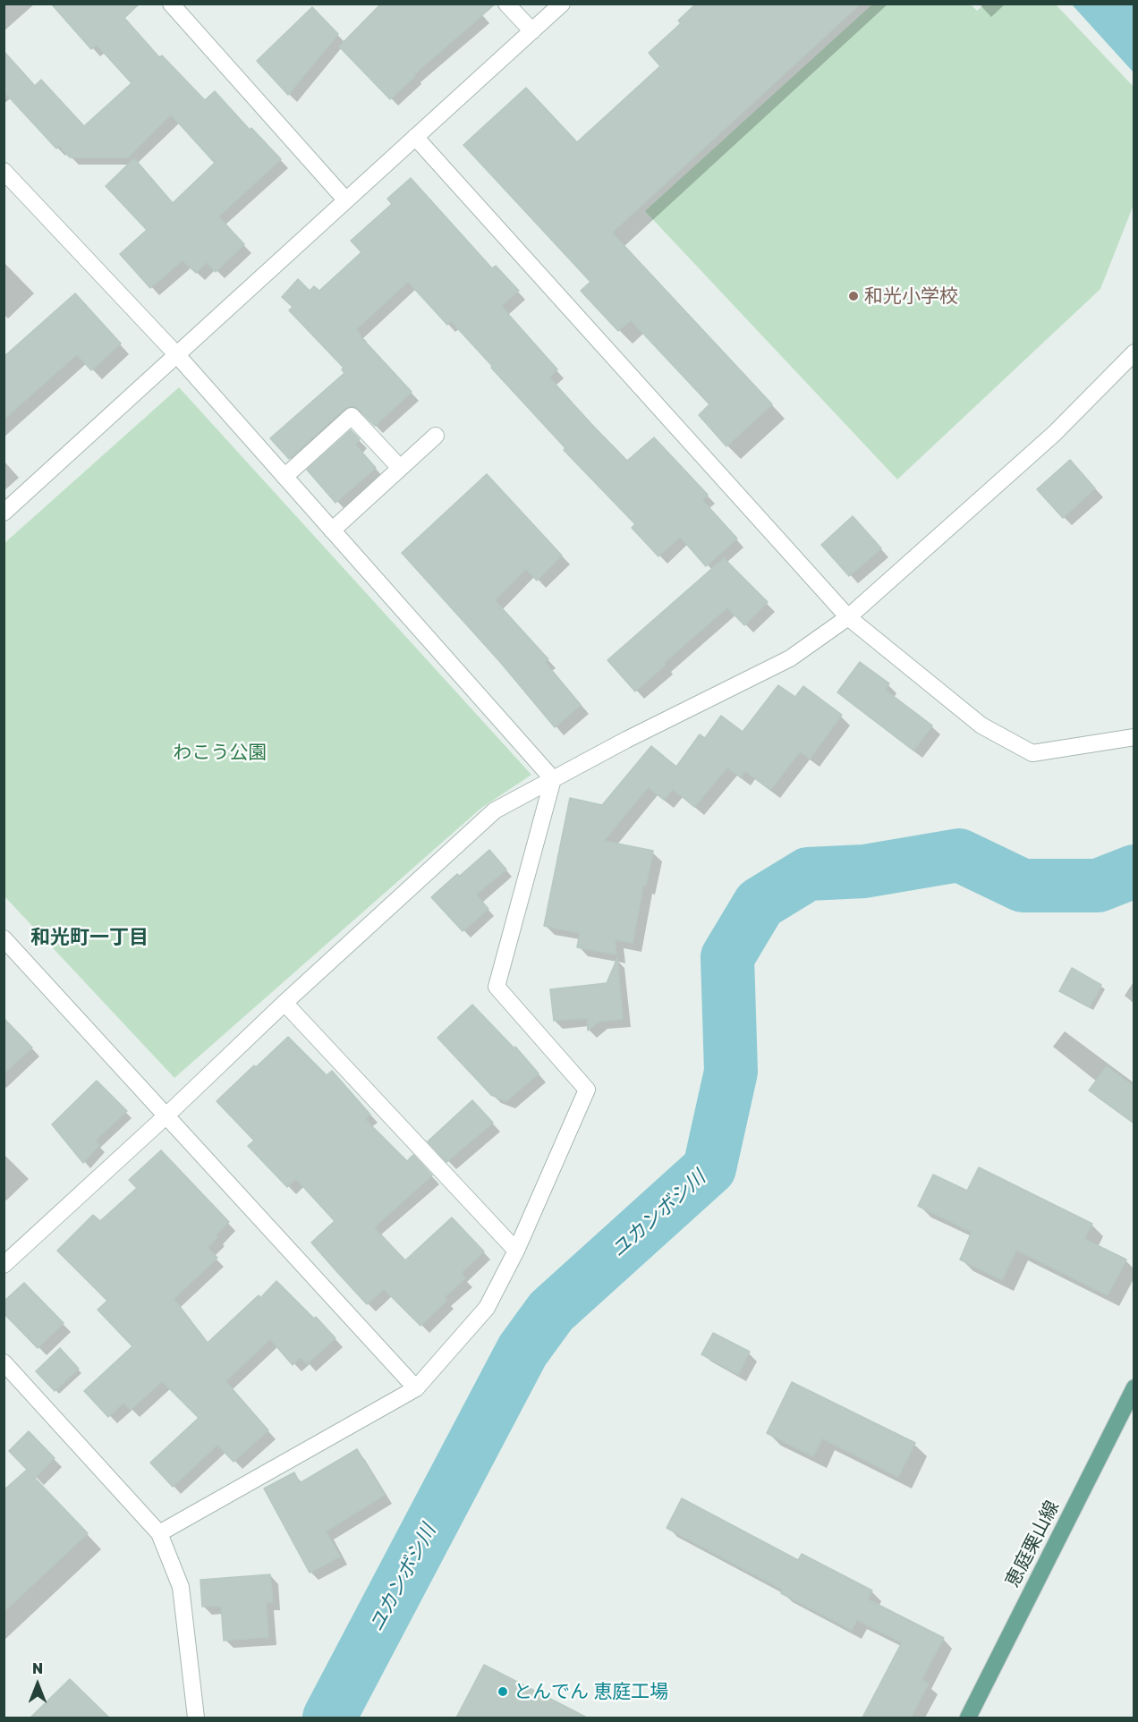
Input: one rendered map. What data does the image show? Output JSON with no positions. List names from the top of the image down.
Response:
{
  "streets": {
    "main road": ["恵庭栗山線"]
  },
  "districts": ["和光町一丁目"],
  "water": ["ユカンボシ川"],
  "parks": ["わこう公園"],
  "places": ["和光小学校", "とんでん 恵庭工場"],
  "north": "top"
}
